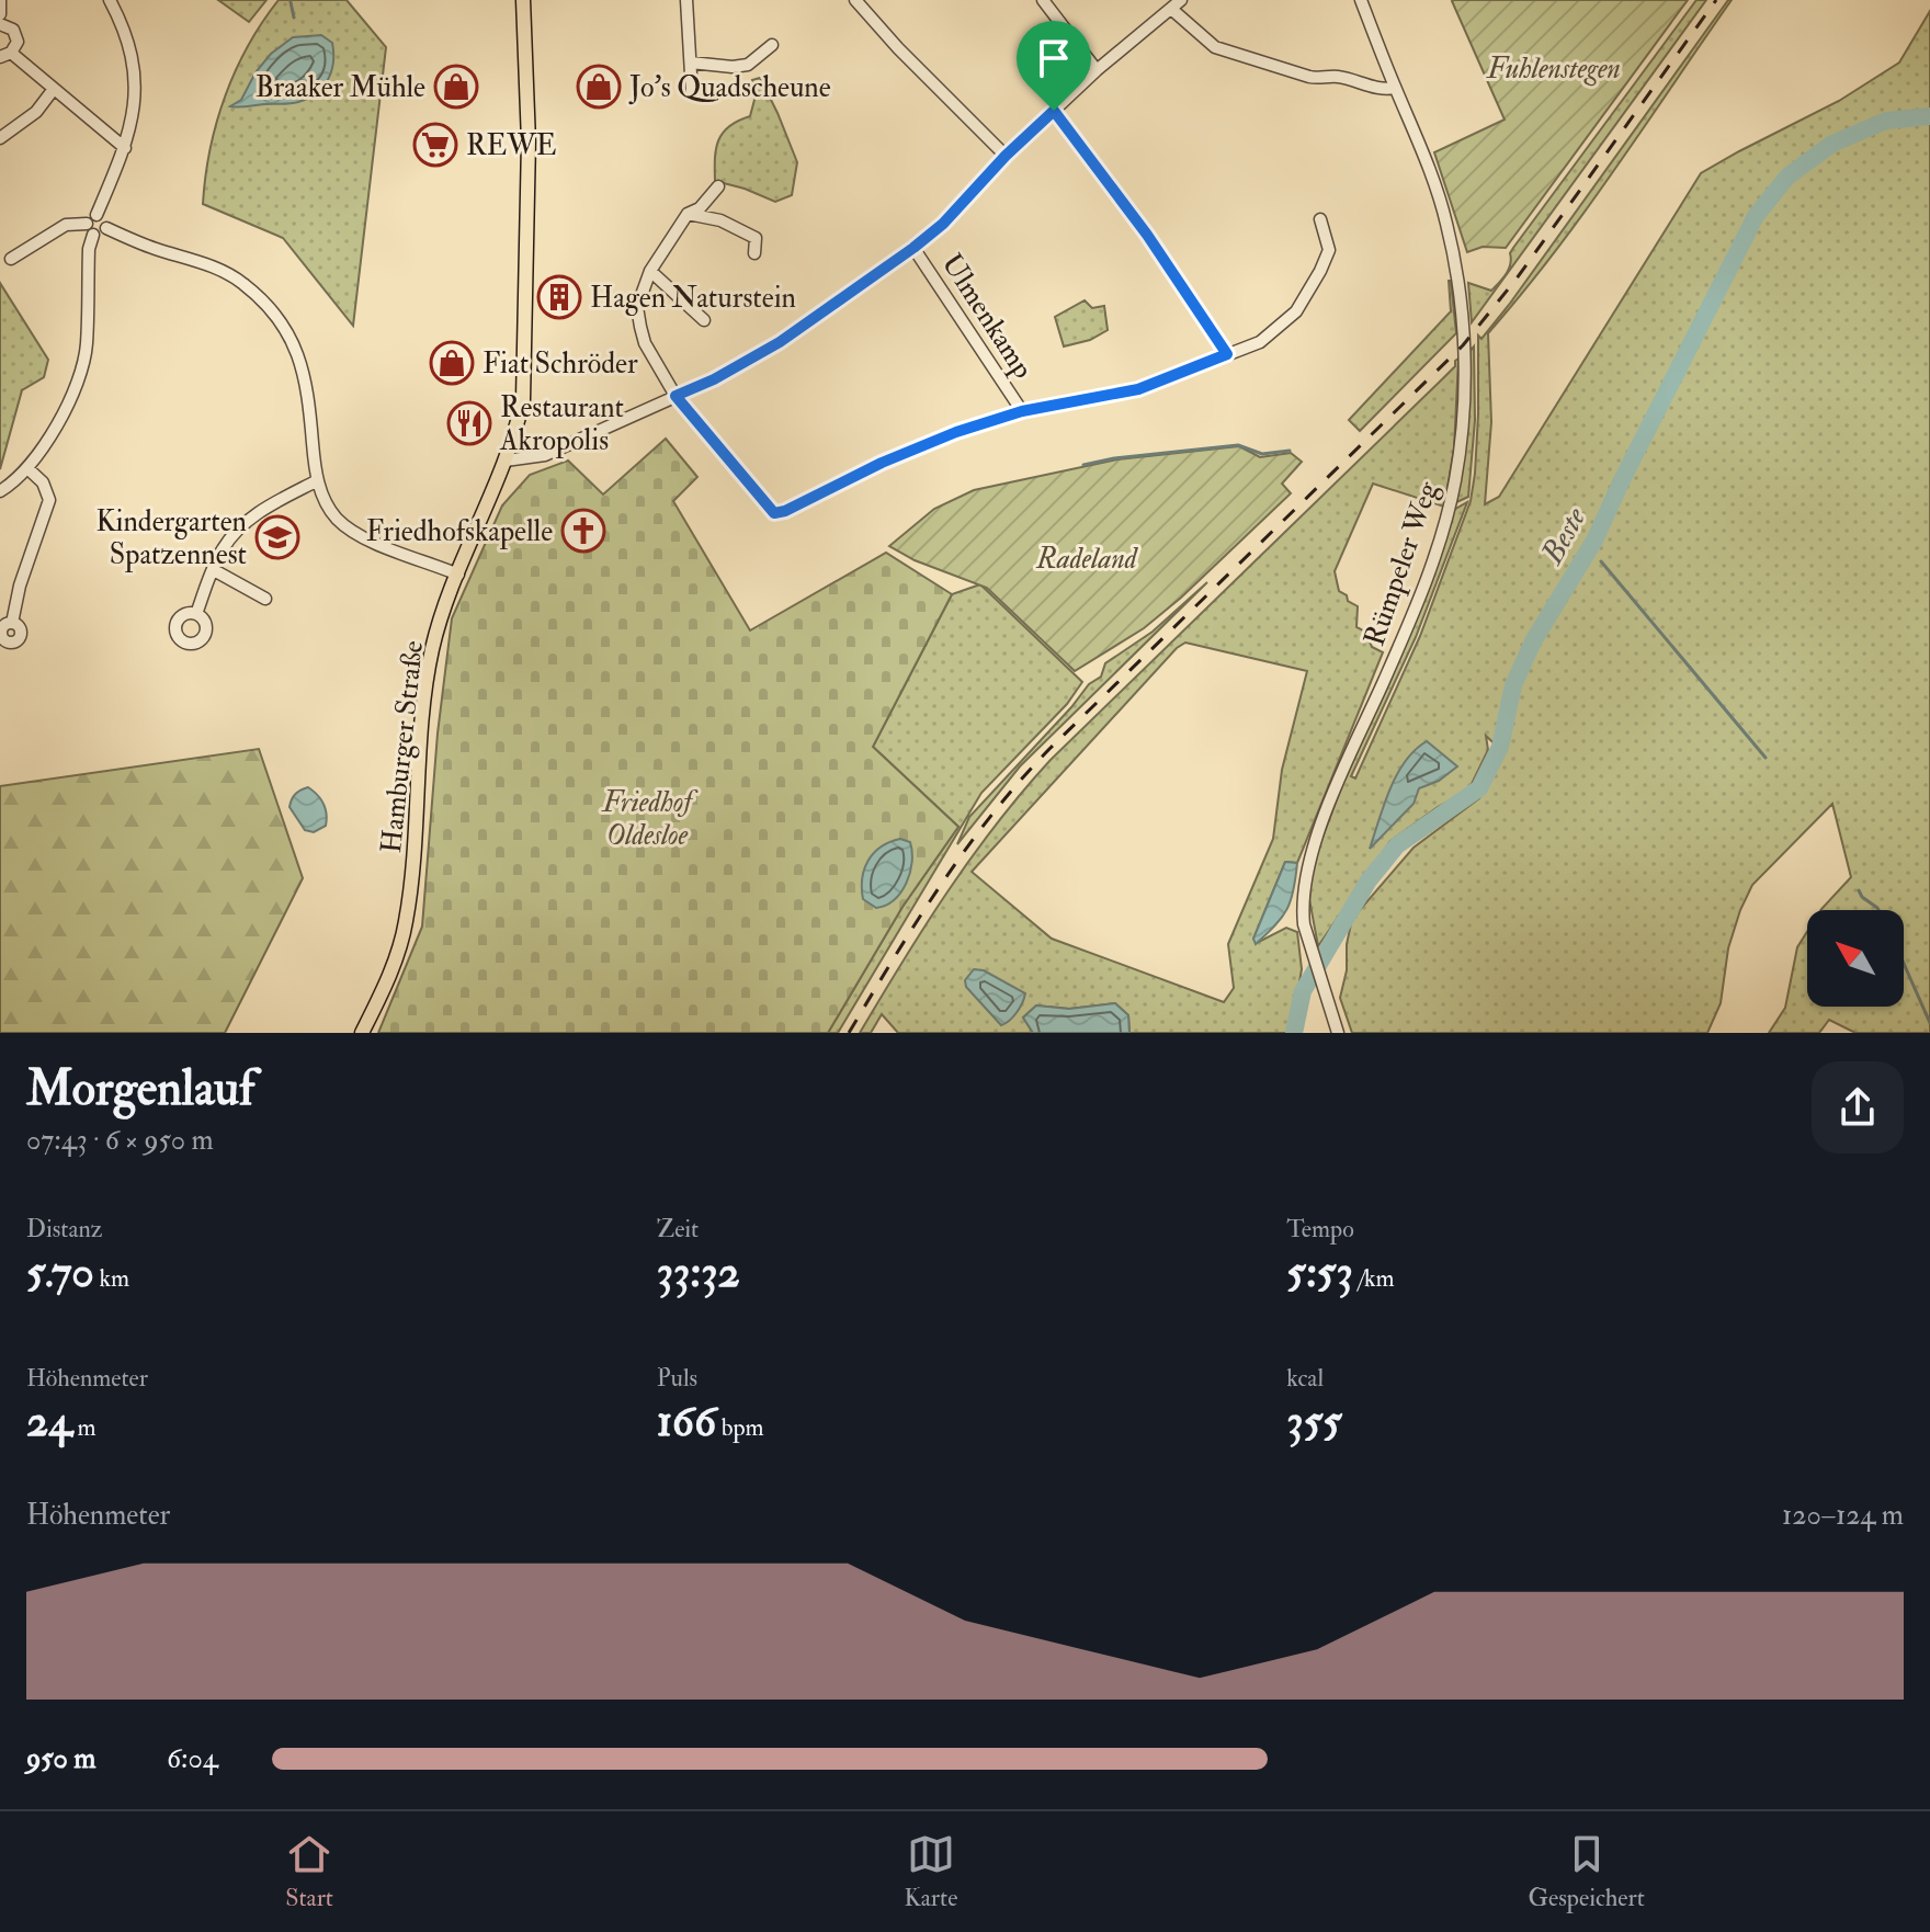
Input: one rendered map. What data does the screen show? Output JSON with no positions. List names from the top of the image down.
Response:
{
  "streets": {
    "main road": ["Hamburger Straße"],
    "street": ["Ulmenkamp", "Rümpeler Weg"]
  },
  "water": ["Beste"],
  "parks": ["Fuhlenstegen", "Radeland", "Friedhof Oldesloe"],
  "places": {
    "shop": ["Braaker Mühle", "Jo's Quadscheune", "Fiat Schröder"],
    "supermarket": ["REWE"],
    "building": ["Hagen Naturstein"],
    "restaurant": ["Restaurant Akropolis"],
    "church": ["Friedhofskapelle"],
    "school or university": ["Kindergarten Spatzennest"]
  },
  "north": "top left",
  "page": {
    "heading": ["Morgenlauf", "07:43 · 6 × 950 m"],
    "stats": [
      ["Distanz", "5.70 km"],
      ["Zeit", "33:32"],
      ["Tempo", "5:53 /km"],
      ["Höhenmeter", "24 m"],
      ["Puls", "166 bpm"],
      ["kcal", "355"]
    ],
    "chart": ["Höhenmeter", "120–124 m"],
    "list": [
      {
        "name": "950 m",
        "note": "6:04"
      }
    ],
    "tabs": ["Start", "Karte", "Gespeichert"]
  }
}
